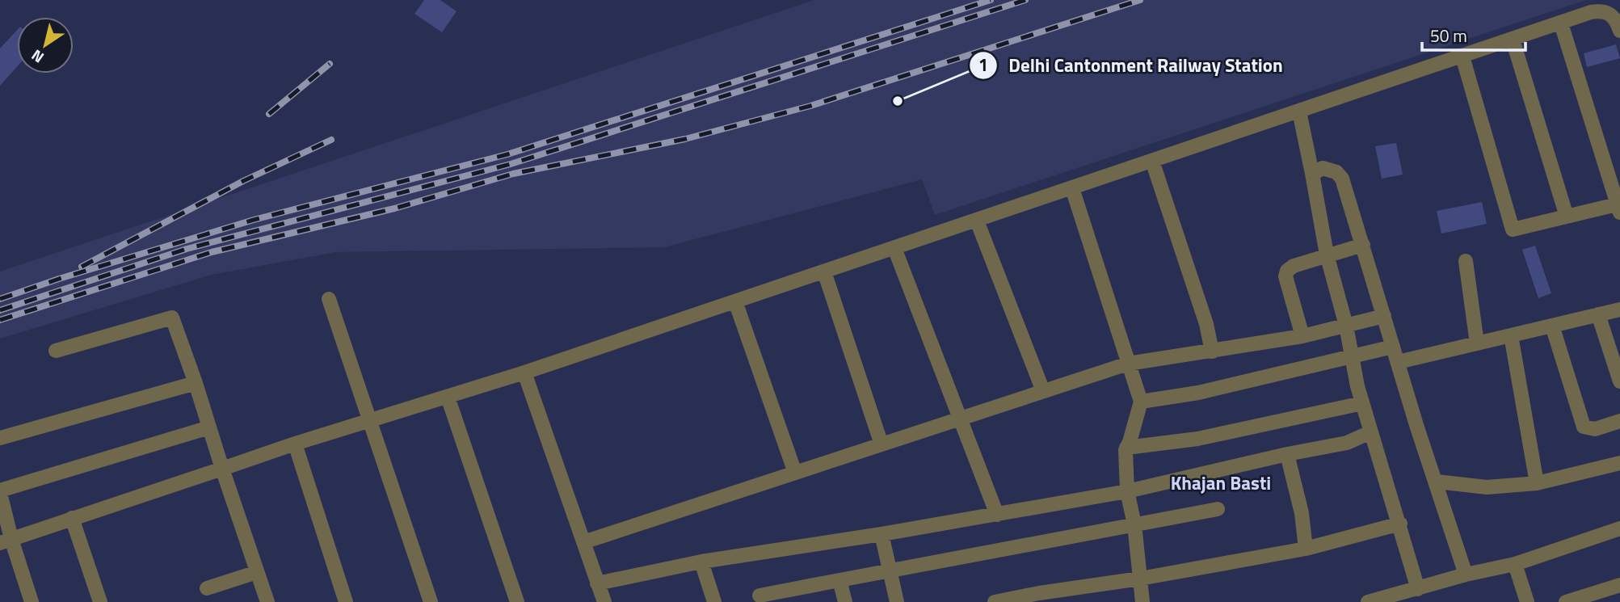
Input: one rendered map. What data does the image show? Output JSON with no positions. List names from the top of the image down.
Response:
{
  "districts": ["Khajan Basti"],
  "places": ["Delhi Cantonment Railway Station"],
  "scale_bar": "50 m",
  "north": "bottom left"
}
